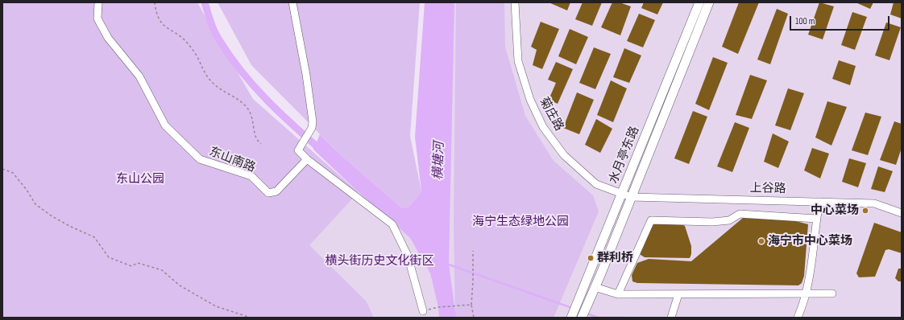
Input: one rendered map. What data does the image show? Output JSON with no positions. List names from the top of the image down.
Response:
{
  "streets": {
    "main road": ["水月亭东路"],
    "street": ["菊庄路", "东山南路", "上谷路"]
  },
  "crossings": [
    ["菊庄路", "水月亭东路"],
    ["菊庄路", "上谷路"],
    ["水月亭东路", "上谷路"]
  ],
  "water": ["横塘河"],
  "parks": ["东山公园", "海宁生态绿地公园", "横头街历史文化街区"],
  "places": ["中心菜场", "海宁市中心菜场", "群利桥"],
  "scale_bar": "100 m"
}
